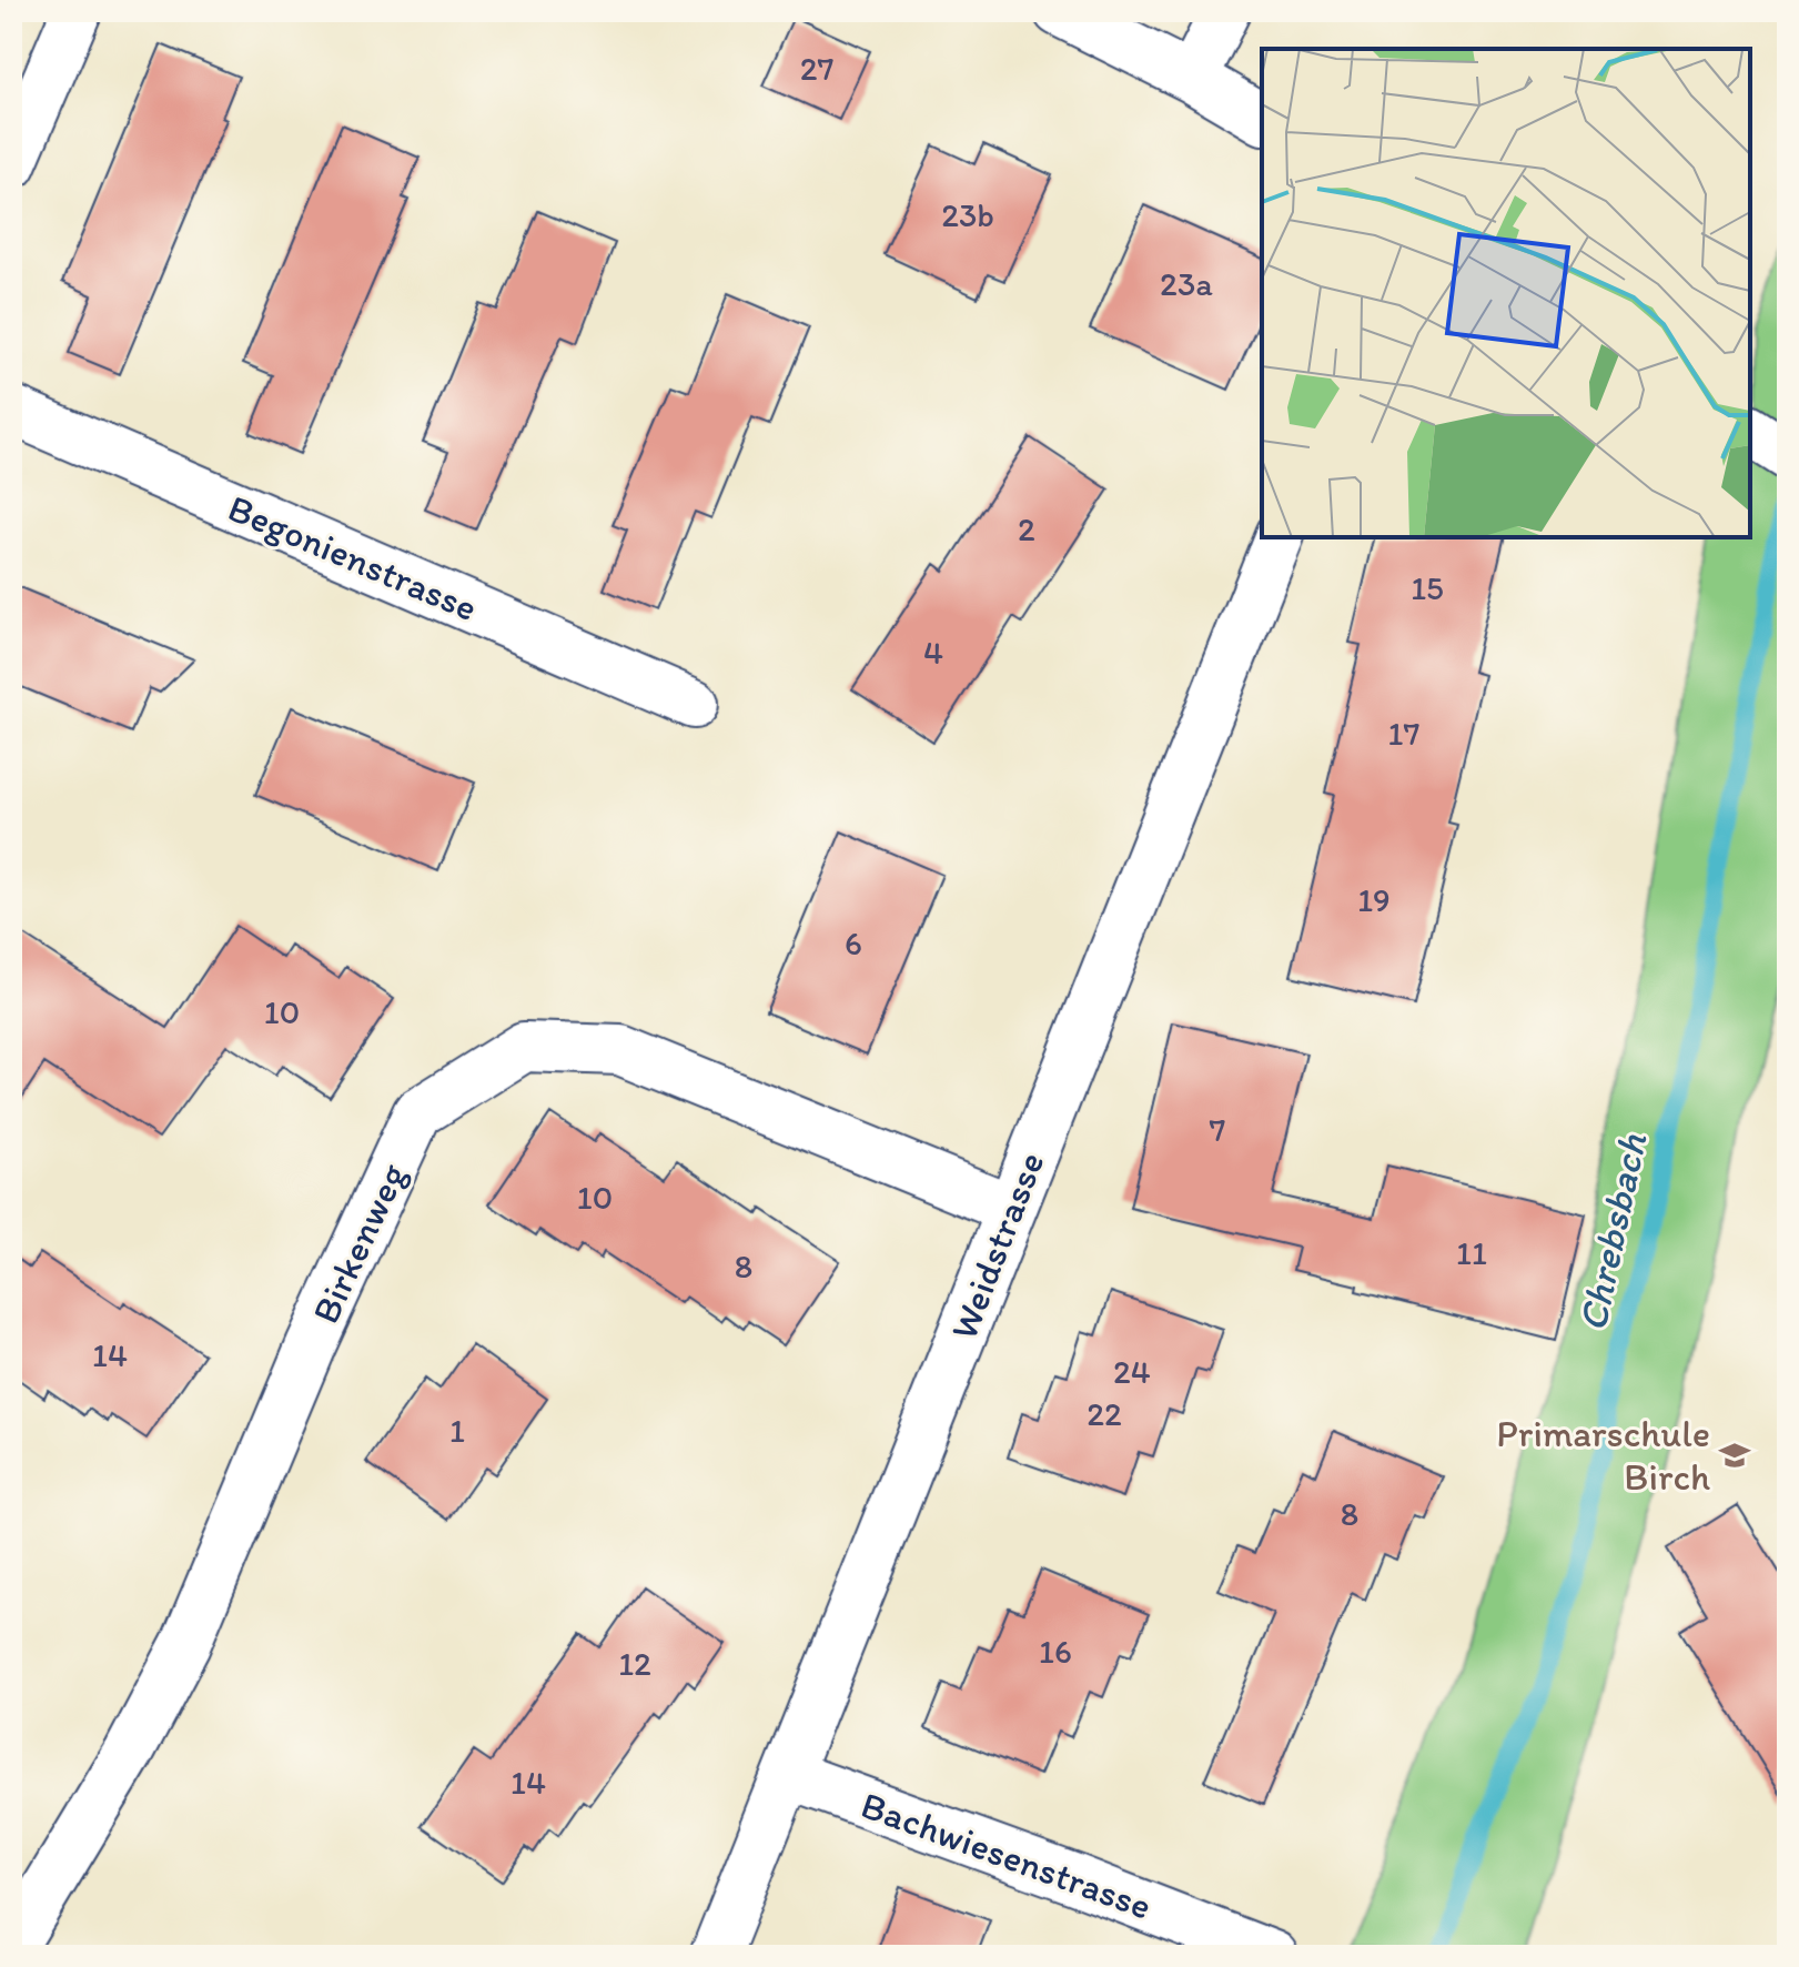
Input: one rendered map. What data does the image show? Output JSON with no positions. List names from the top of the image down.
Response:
{
  "streets": {
    "street": [
      "Begonienstrasse",
      "Birkenweg",
      "Weidstrasse",
      "Bachwiesenstrasse"
    ]
  },
  "crossings": [
    ["Birkenweg", "Weidstrasse"],
    ["Weidstrasse", "Bachwiesenstrasse"]
  ],
  "water": ["Chrebsbach"],
  "places": {
    "school or university": ["Primarschule Birch"]
  },
  "house_numbers": [
    "27",
    "23b",
    "23a",
    "2",
    "15",
    "4",
    "17",
    "19",
    "6",
    "10",
    "7",
    "10",
    "11",
    "8",
    "14",
    "24",
    "22",
    "1",
    "8",
    "16",
    "12",
    "14"
  ]
}
